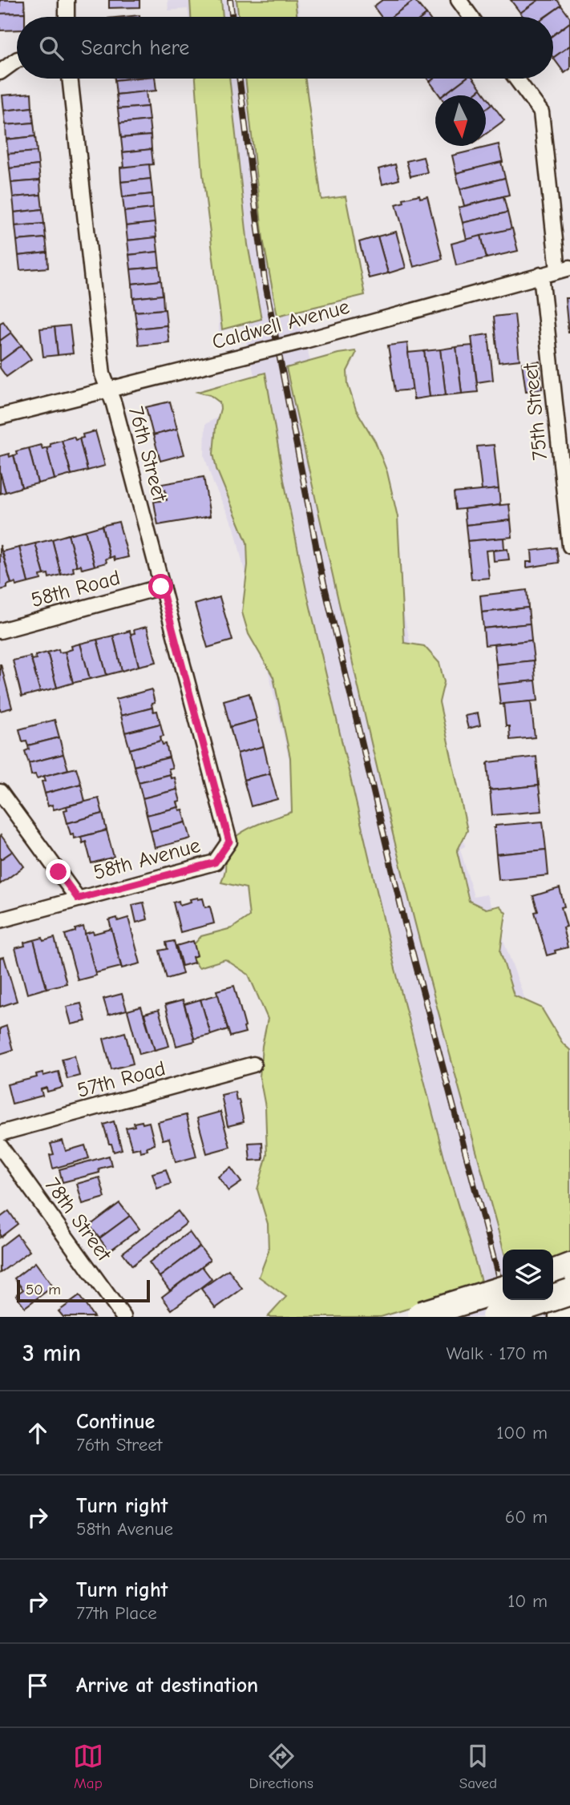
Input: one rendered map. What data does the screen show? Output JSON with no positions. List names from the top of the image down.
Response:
{
  "streets": {
    "street": [
      "Caldwell Avenue",
      "75th Street",
      "76th Street",
      "58th Road",
      "58th Avenue",
      "57th Road",
      "78th Street"
    ]
  },
  "crossings": [
    ["Caldwell Avenue", "75th Street"],
    ["Caldwell Avenue", "76th Street"],
    ["76th Street", "58th Road"],
    ["76th Street", "58th Avenue"]
  ],
  "scale_bar": "50 m",
  "north": "bottom",
  "page": {
    "search": "Search here",
    "scale": "50 m",
    "heading": ["3 min", "Walk · 170 m"],
    "list": [
      ["Continue", "76th Street", "100 m"],
      ["Turn right", "58th Avenue", "60 m"],
      ["Turn right", "77th Place", "10 m"],
      "Arrive at destination"
    ],
    "nav": ["Map", "Directions", "Saved"]
  }
}
